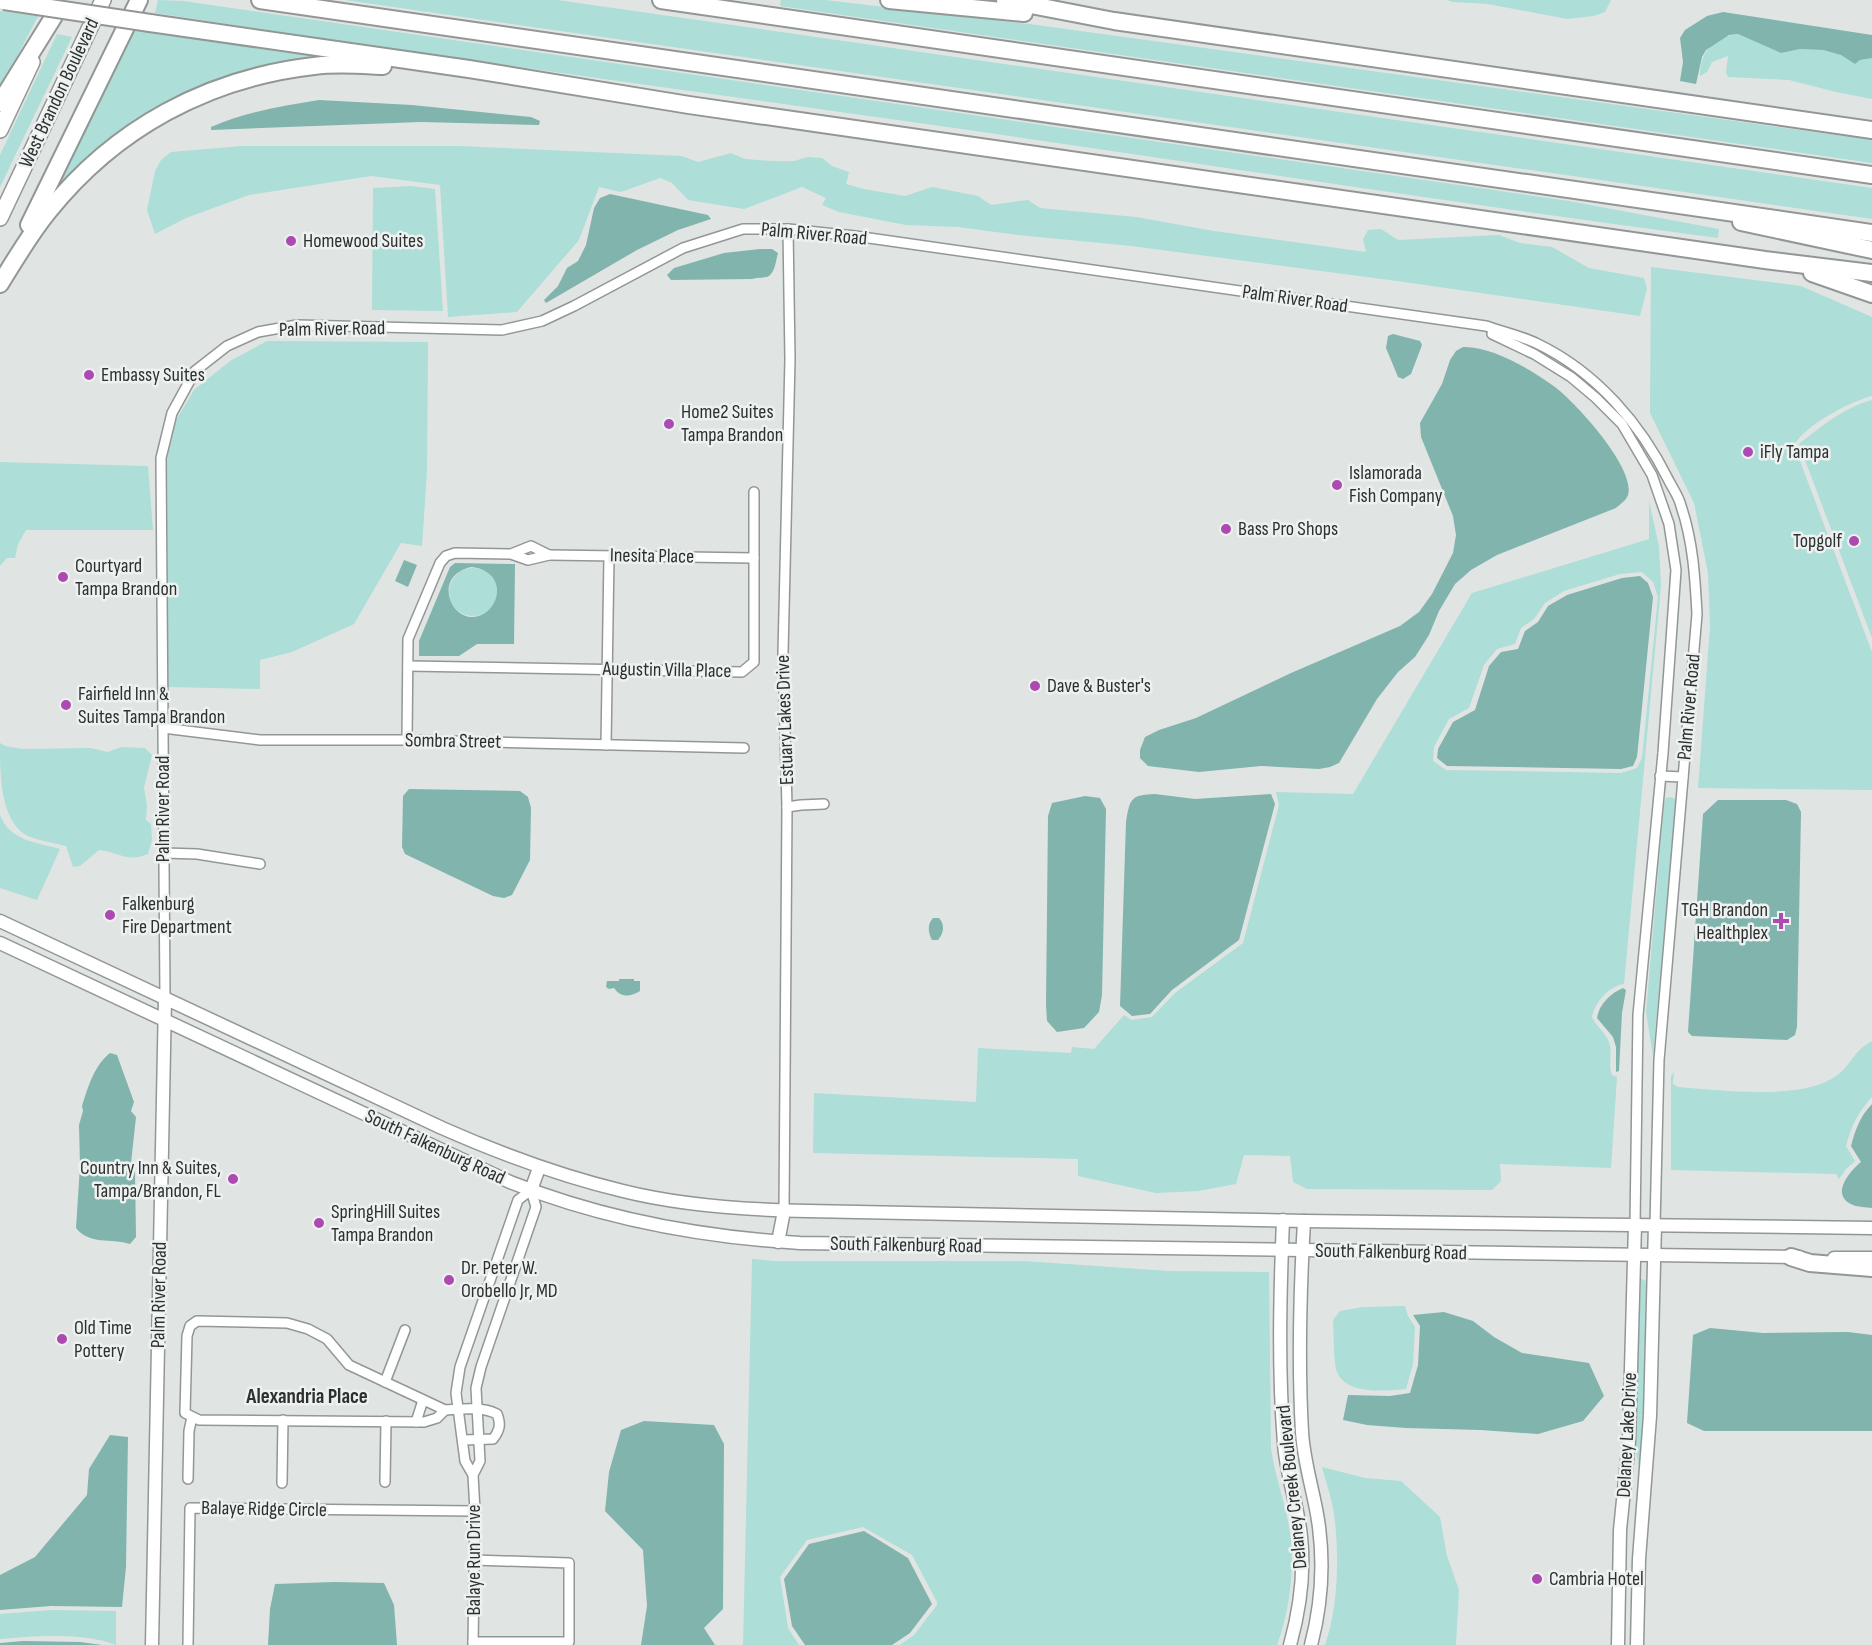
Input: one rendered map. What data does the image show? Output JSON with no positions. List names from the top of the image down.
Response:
{
  "streets": {
    "main road": ["West Brandon Boulevard"],
    "street": [
      "Palm River Road",
      "Inesita Place",
      "Augustin Villa Place",
      "Estuary Lakes Drive",
      "Sombra Street",
      "South Falkenburg Road",
      "Delaney Lake Drive",
      "Delaney Creek Boulevard",
      "Balaye Ridge Circle",
      "Balaye Run Drive"
    ]
  },
  "crossings": [
    ["Palm River Road", "Estuary Lakes Drive"],
    ["Palm River Road", "Sombra Street"],
    ["Palm River Road", "South Falkenburg Road"],
    ["Palm River Road", "Delaney Lake Drive"],
    ["Inesita Place", "Augustin Villa Place"],
    ["Inesita Place", "Sombra Street"],
    ["Estuary Lakes Drive", "South Falkenburg Road"],
    ["South Falkenburg Road", "Delaney Lake Drive"],
    ["South Falkenburg Road", "Delaney Creek Boulevard"],
    ["South Falkenburg Road", "Balaye Run Drive"],
    ["Balaye Ridge Circle", "Balaye Run Drive"]
  ],
  "districts": ["Alexandria Place"],
  "places": {
    "other": [
      "Homewood Suites",
      "Embassy Suites",
      "Home2 Suites Tampa Brandon",
      "iFly Tampa",
      "Islamorada Fish Company",
      "Bass Pro Shops",
      "Topgolf",
      "Courtyard Tampa Brandon",
      "Dave & Buster's",
      "Fairfield Inn & Suites Tampa Brandon",
      "Falkenburg Fire Department",
      "Country Inn & Suites, Tampa/Brandon, FL",
      "SpringHill Suites Tampa Brandon",
      "Dr. Peter W. Orobello Jr, MD",
      "Old Time Pottery",
      "Cambria Hotel"
    ],
    "health": ["TGH Brandon Healthplex"]
  }
}
